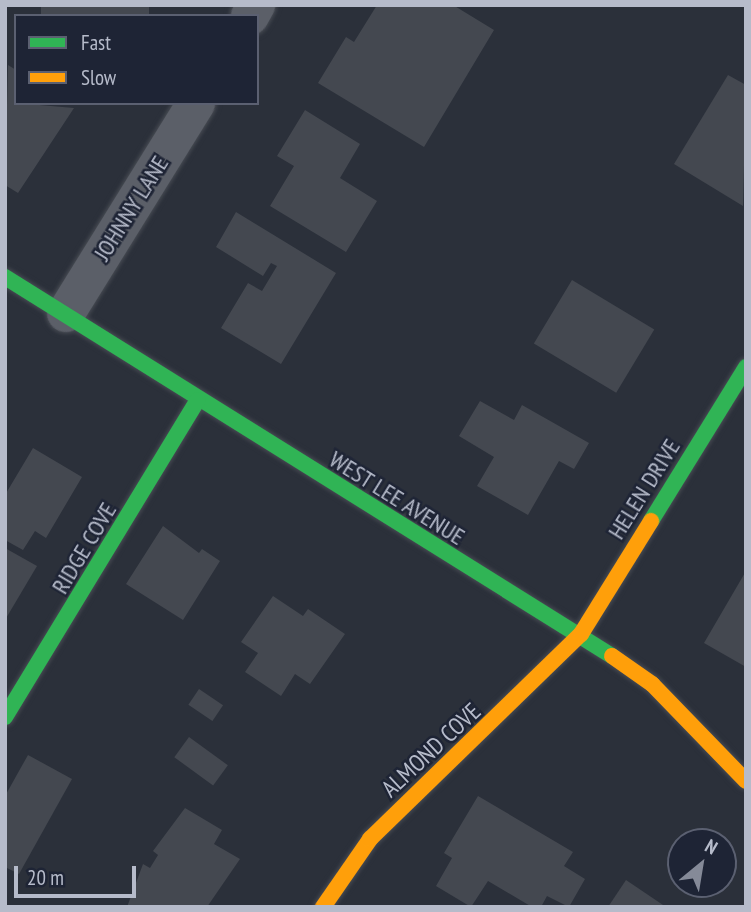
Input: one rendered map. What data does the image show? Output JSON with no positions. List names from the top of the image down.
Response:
{
  "streets": {
    "street": [
      "JOHNNY LANE",
      "HELEN DRIVE",
      "WEST LEE AVENUE",
      "RIDGE COVE",
      "ALMOND COVE"
    ]
  },
  "crossings": [
    ["JOHNNY LANE", "WEST LEE AVENUE"],
    ["HELEN DRIVE", "WEST LEE AVENUE"],
    ["HELEN DRIVE", "ALMOND COVE"],
    ["WEST LEE AVENUE", "RIDGE COVE"],
    ["WEST LEE AVENUE", "ALMOND COVE"]
  ],
  "legend": ["Fast", "Slow"],
  "scale_bar": "20 m",
  "north": "top right"
}
